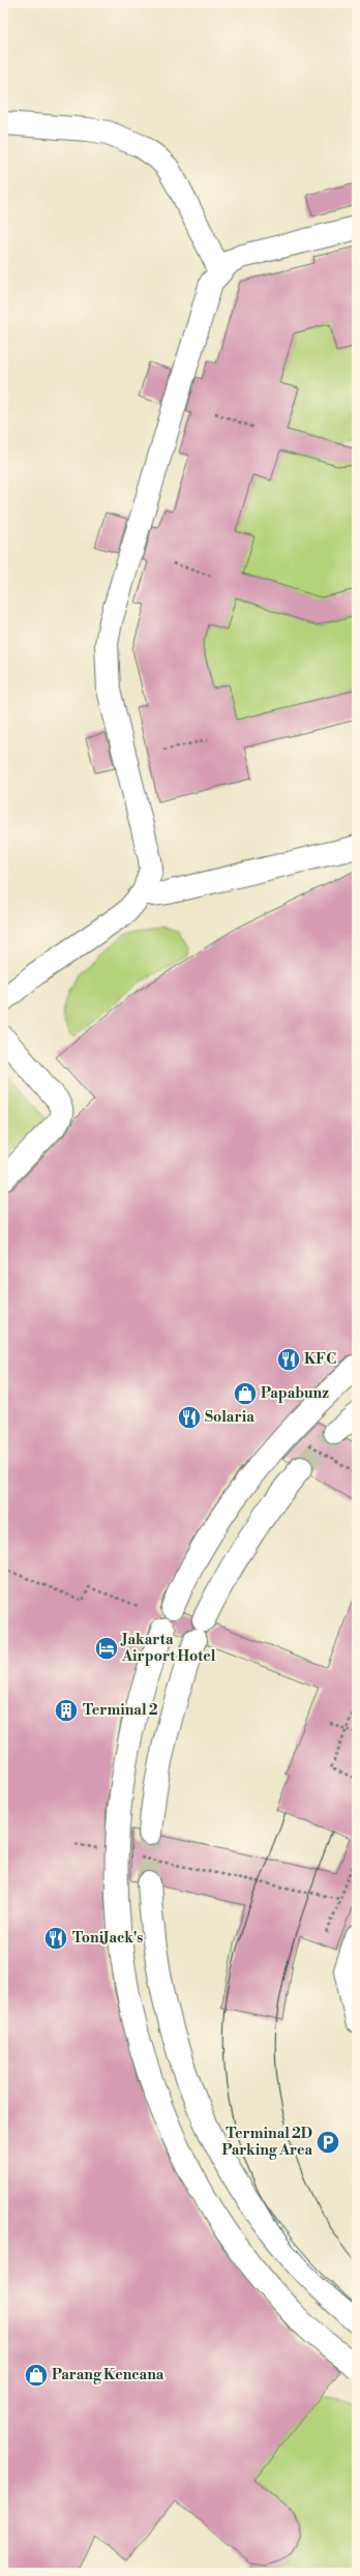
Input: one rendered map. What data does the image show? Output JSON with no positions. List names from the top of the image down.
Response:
{
  "places": {
    "restaurant": ["KFC", "Solaria", "ToniJack's"],
    "shop": ["Papabunz", "Parang Kencana"],
    "hotel": ["Jakarta Airport Hotel"],
    "building": ["Terminal 2"],
    "parking": ["Terminal 2D Parking Area"]
  }
}
